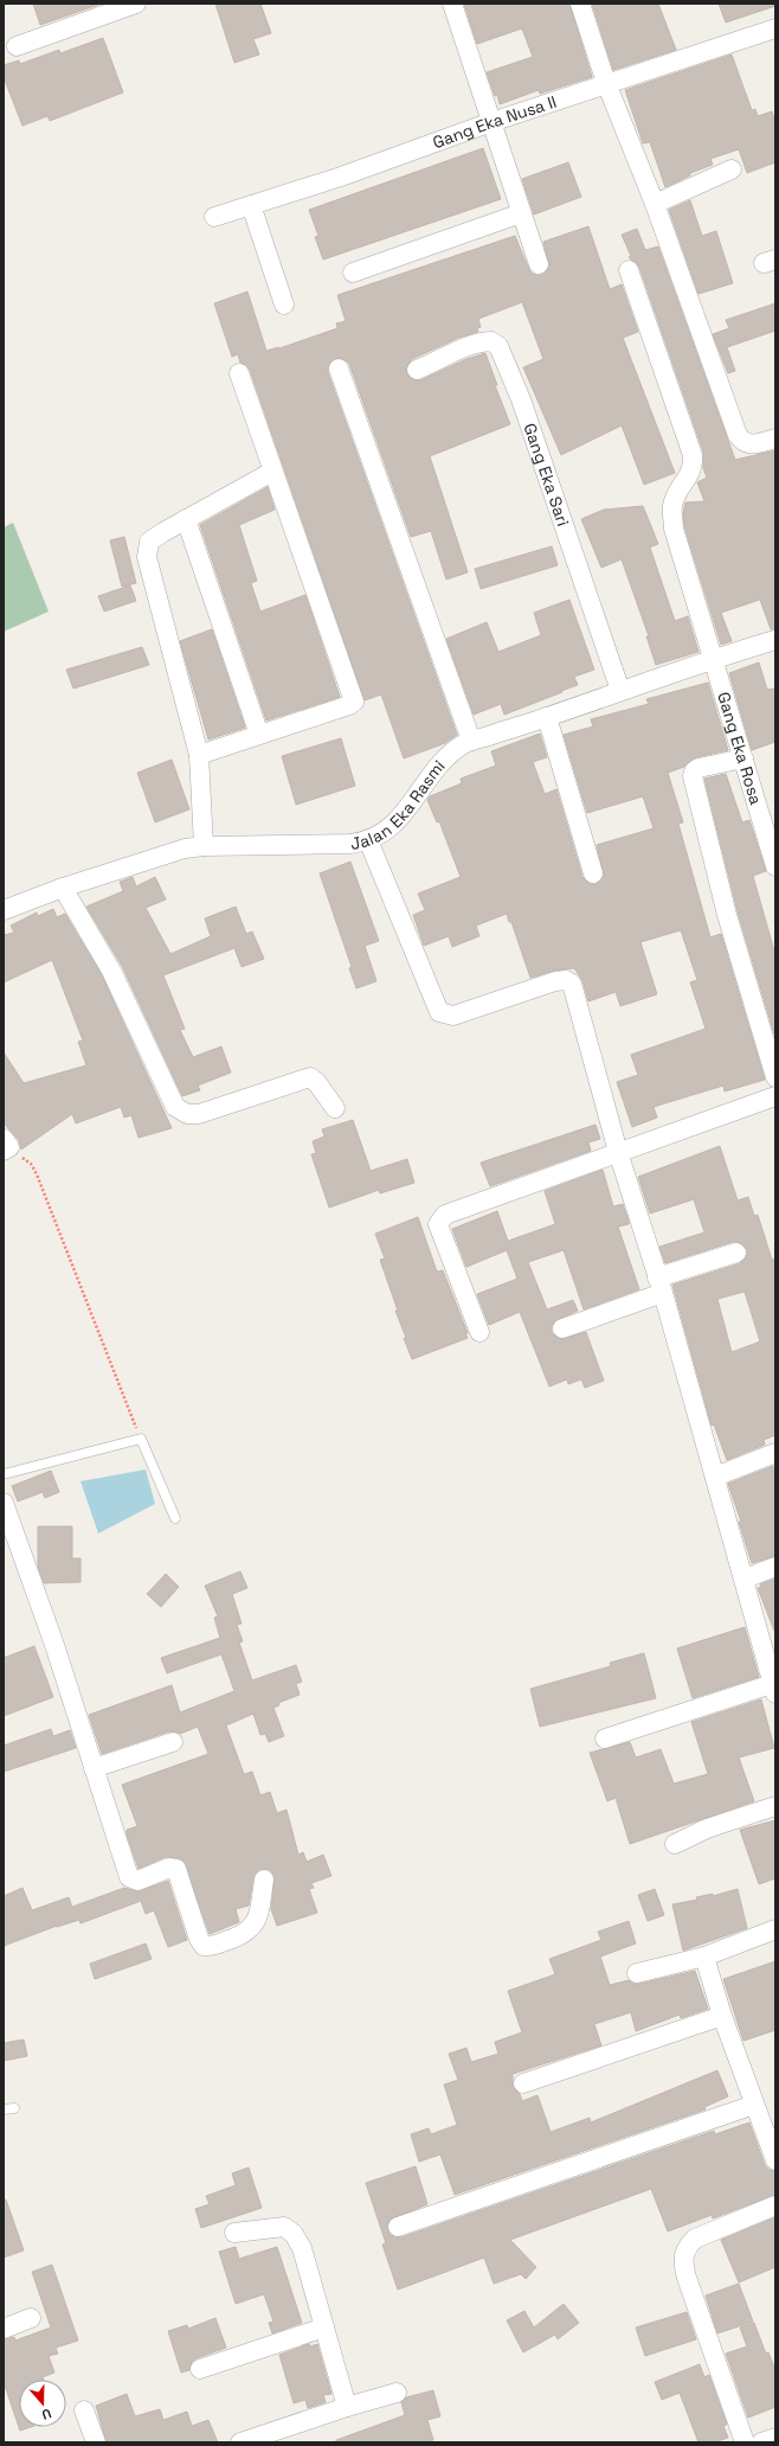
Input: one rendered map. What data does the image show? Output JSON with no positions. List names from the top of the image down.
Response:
{
  "streets": {
    "street": [
      "Gang Eka Nusa II",
      "Gang Eka Sari",
      "Gang Eka Rosa",
      "Jalan Eka Rasmi"
    ]
  },
  "crossings": [
    ["Gang Eka Sari", "Jalan Eka Rasmi"],
    ["Gang Eka Rosa", "Jalan Eka Rasmi"]
  ],
  "north": "bottom"
}
